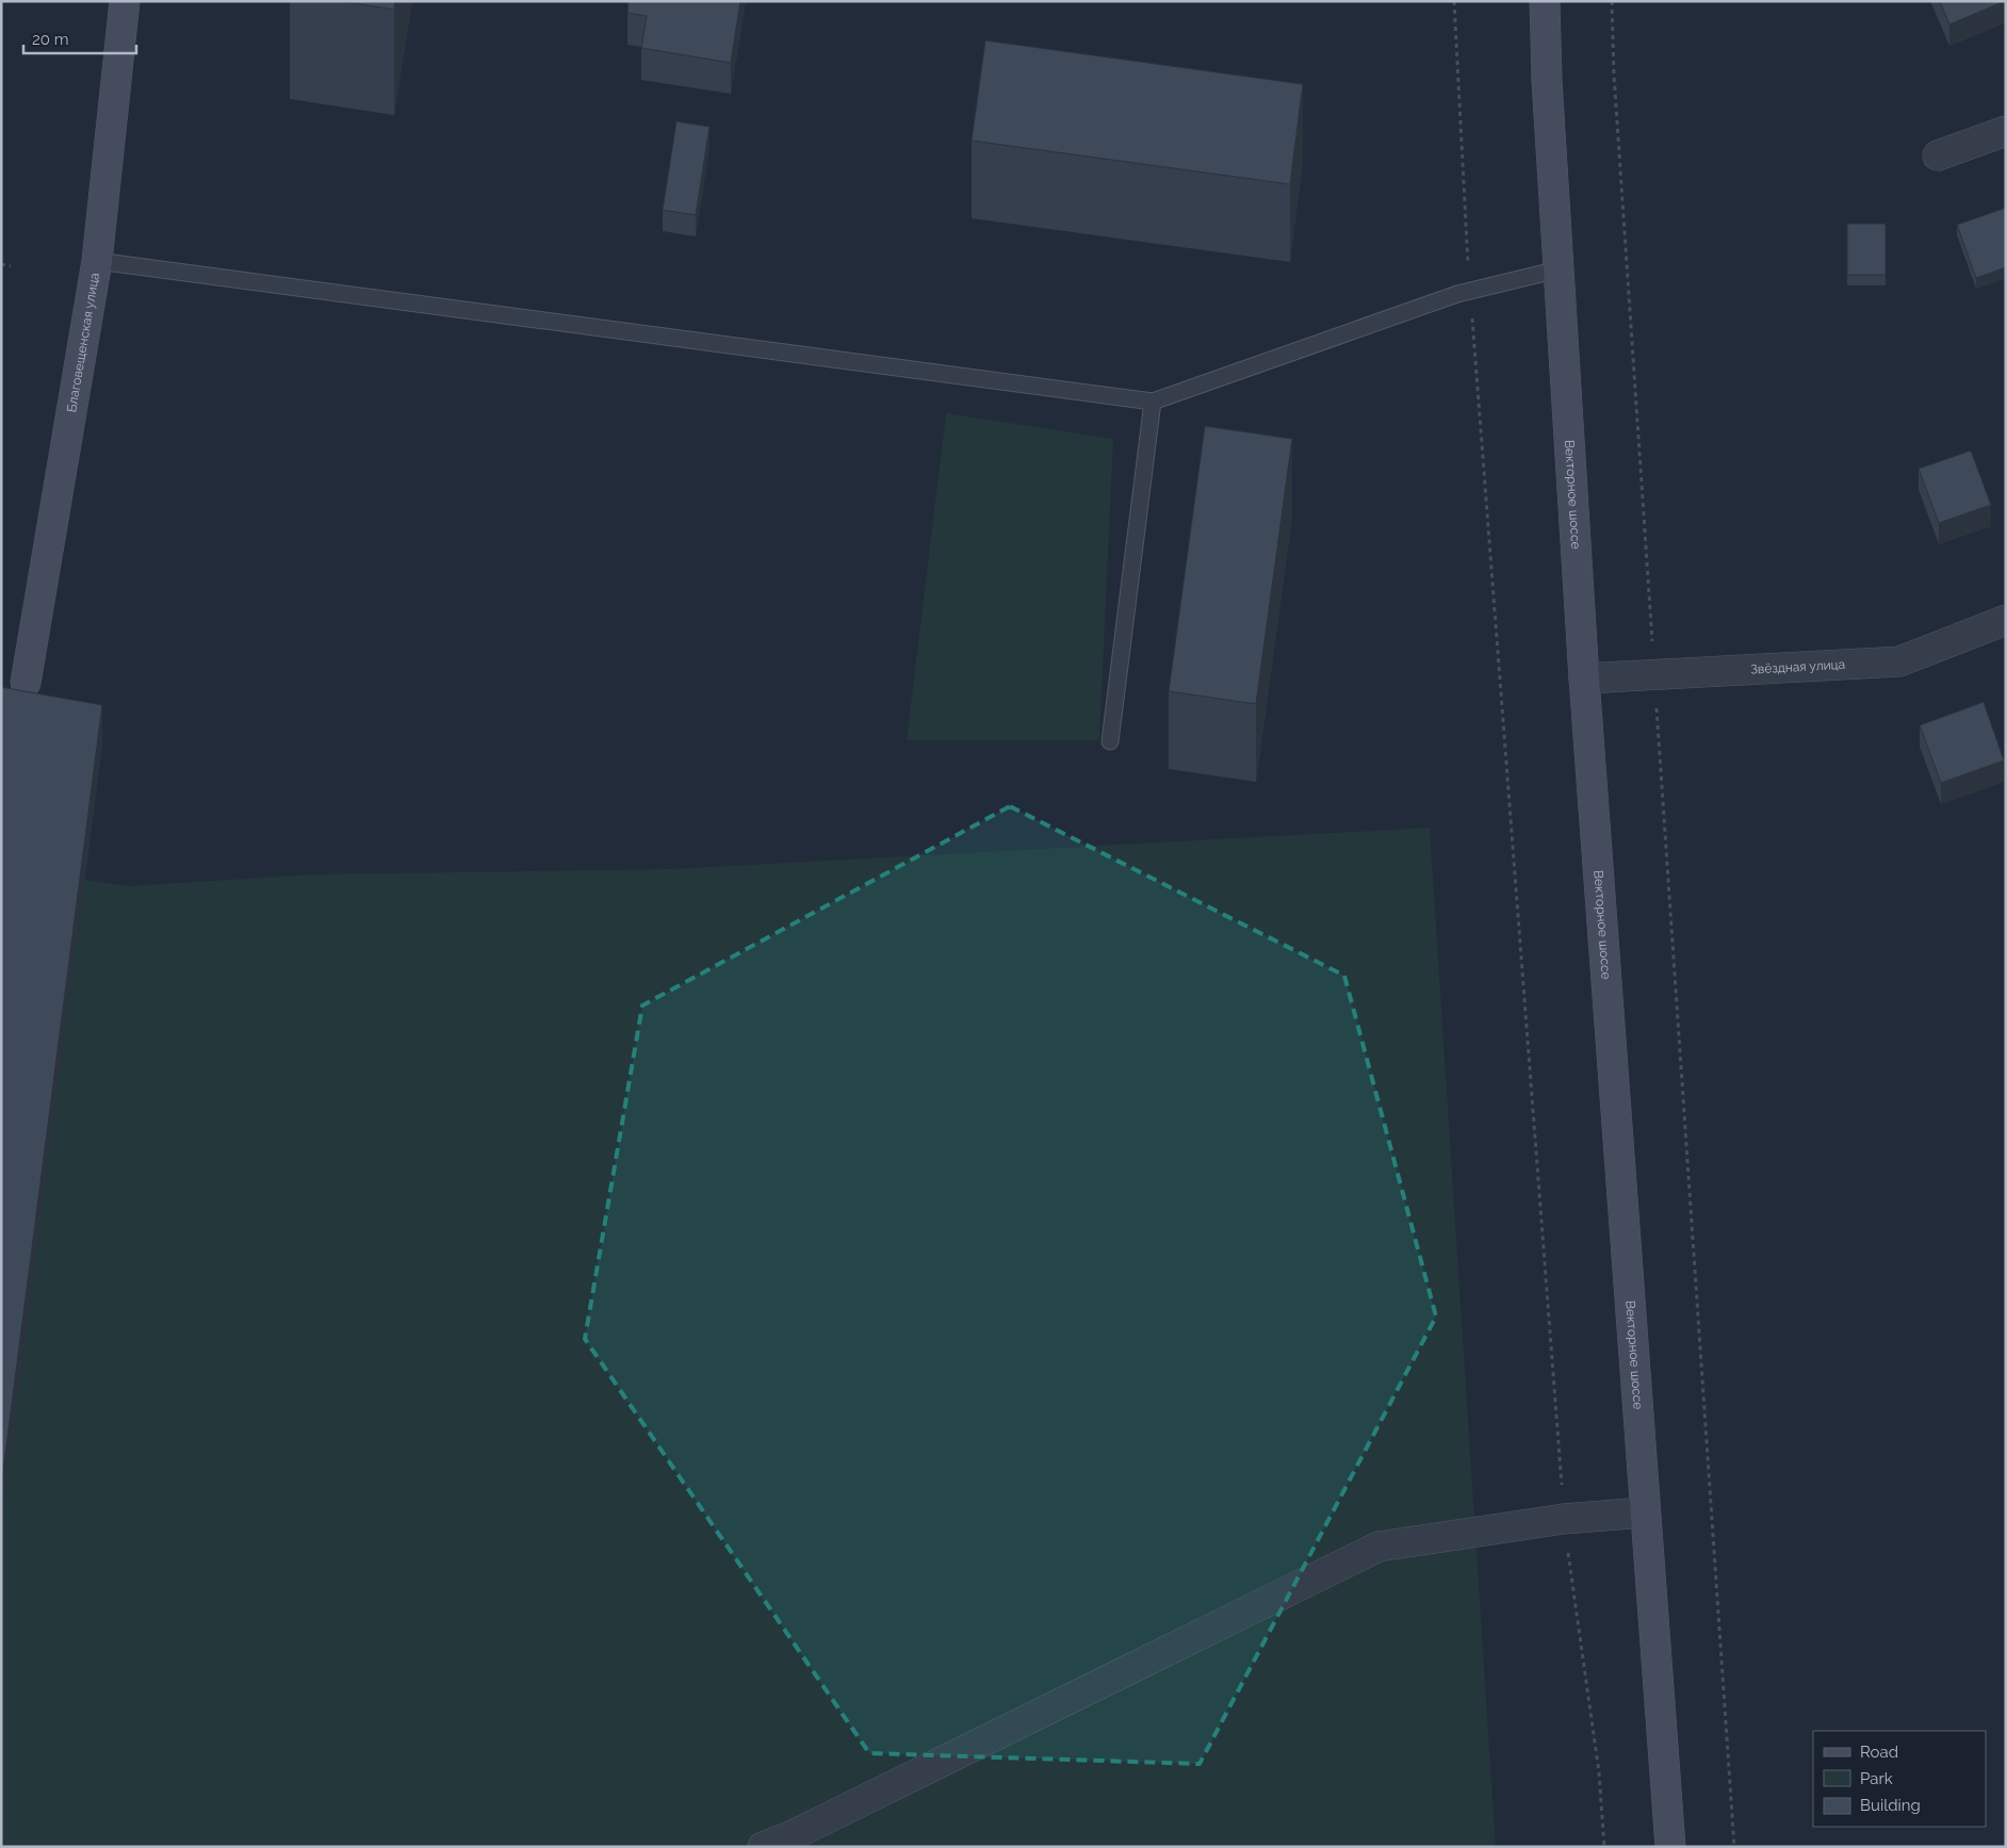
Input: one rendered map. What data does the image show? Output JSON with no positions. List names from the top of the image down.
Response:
{
  "streets": {
    "main road": ["Благовещенская улица", "Векторное шоссе"],
    "street": ["Звёздная улица"]
  },
  "crossings": [
    ["Векторное шоссе", "Звёздная улица"]
  ],
  "legend": ["Road", "Park", "Building"],
  "scale_bar": "20 m"
}
